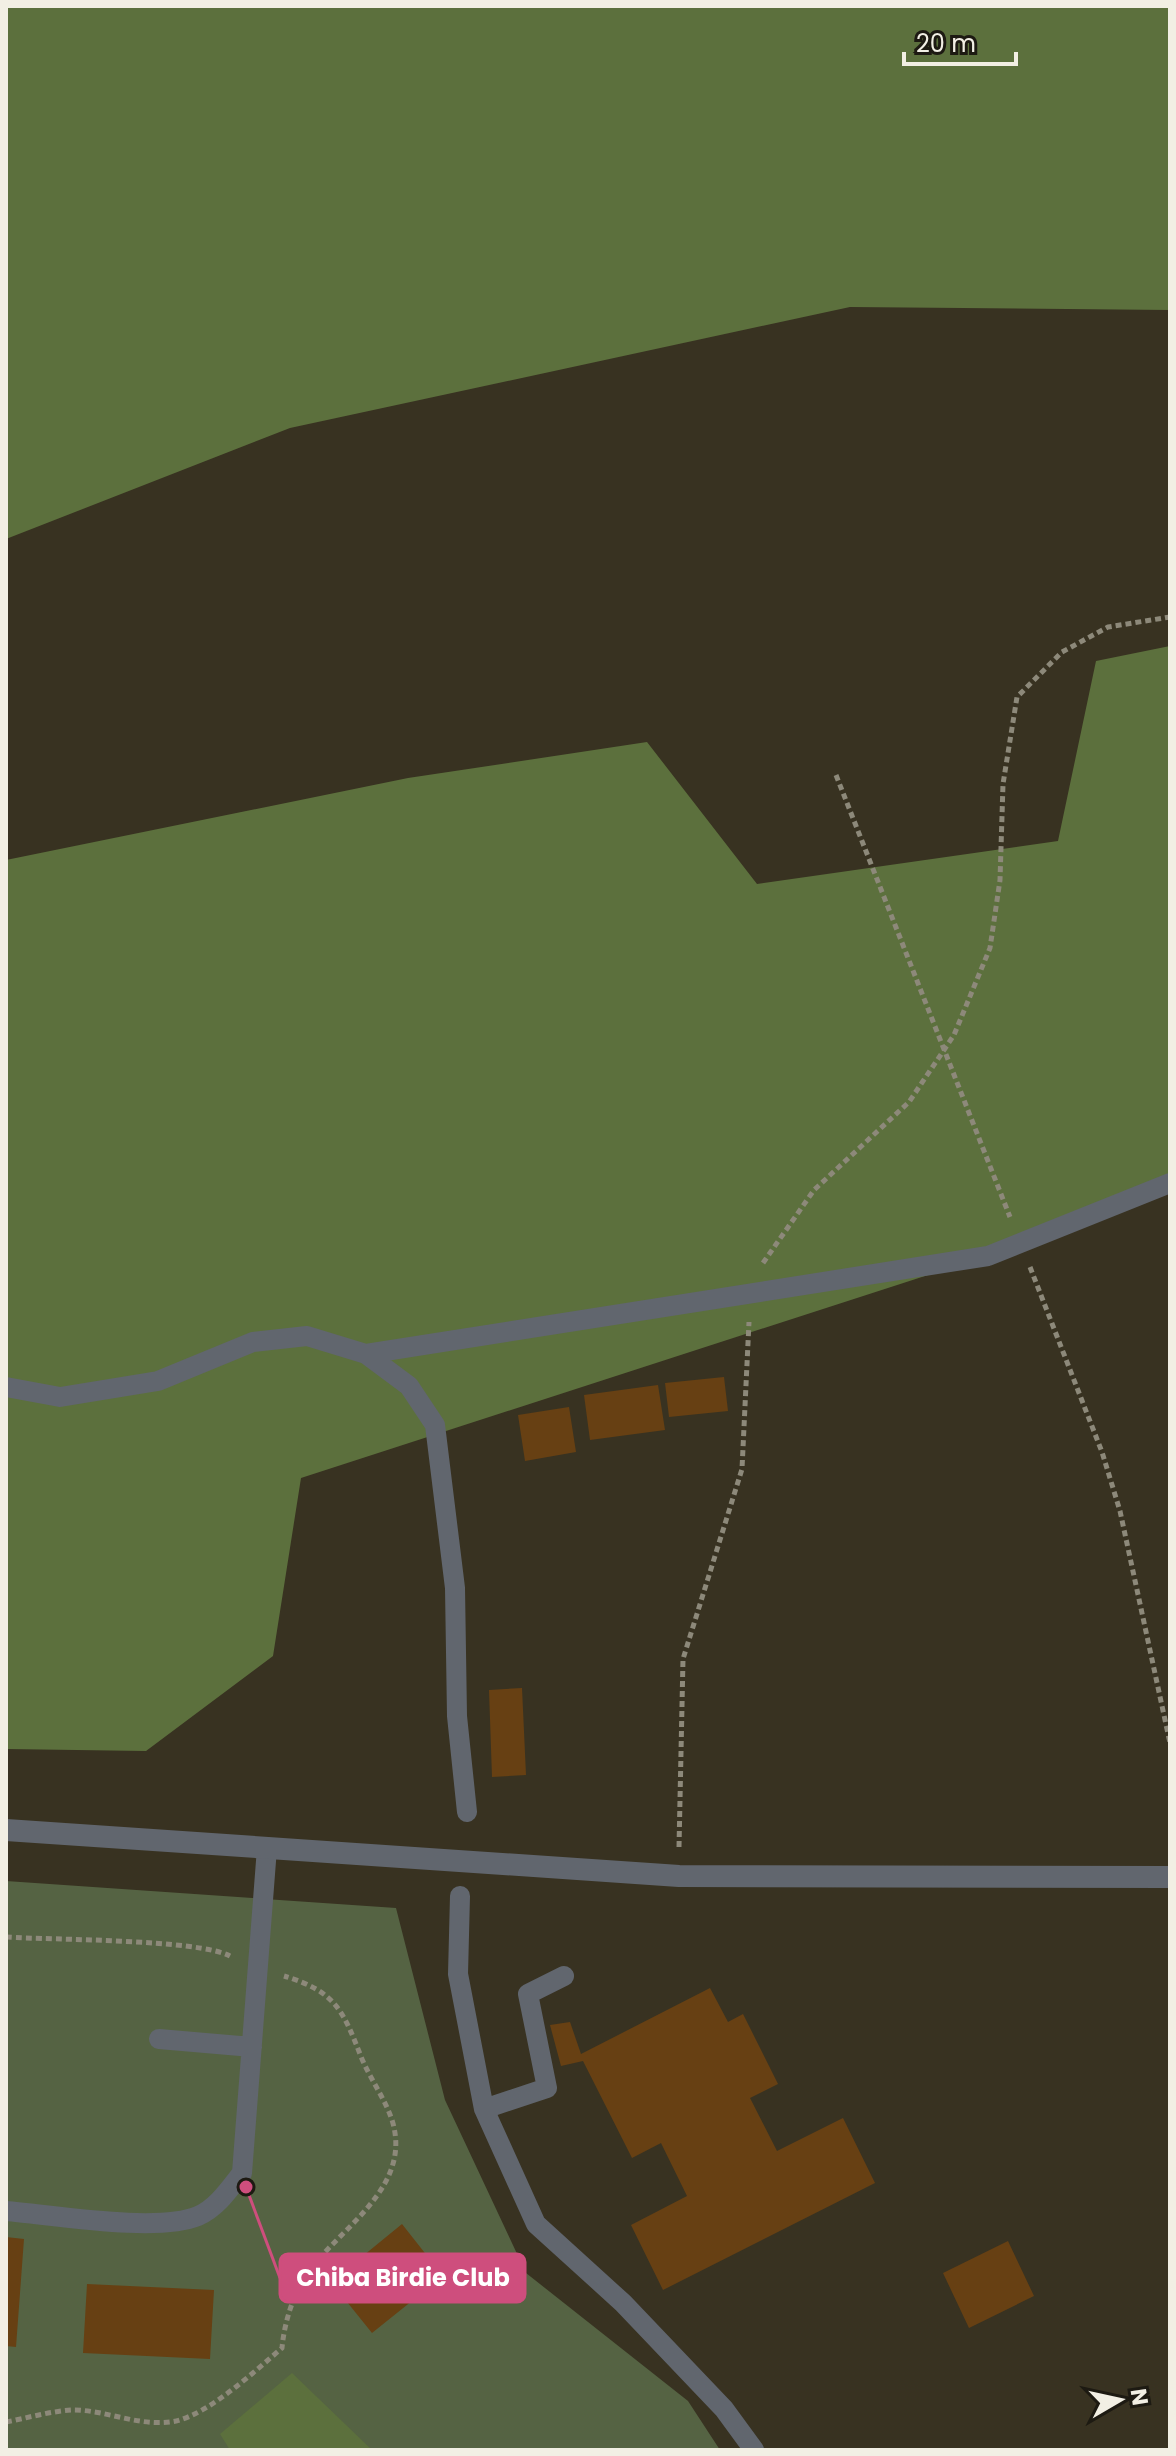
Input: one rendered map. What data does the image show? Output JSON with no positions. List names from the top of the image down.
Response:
{
  "places": ["Chiba Birdie Club"],
  "scale_bar": "20 m",
  "north": "right"
}
